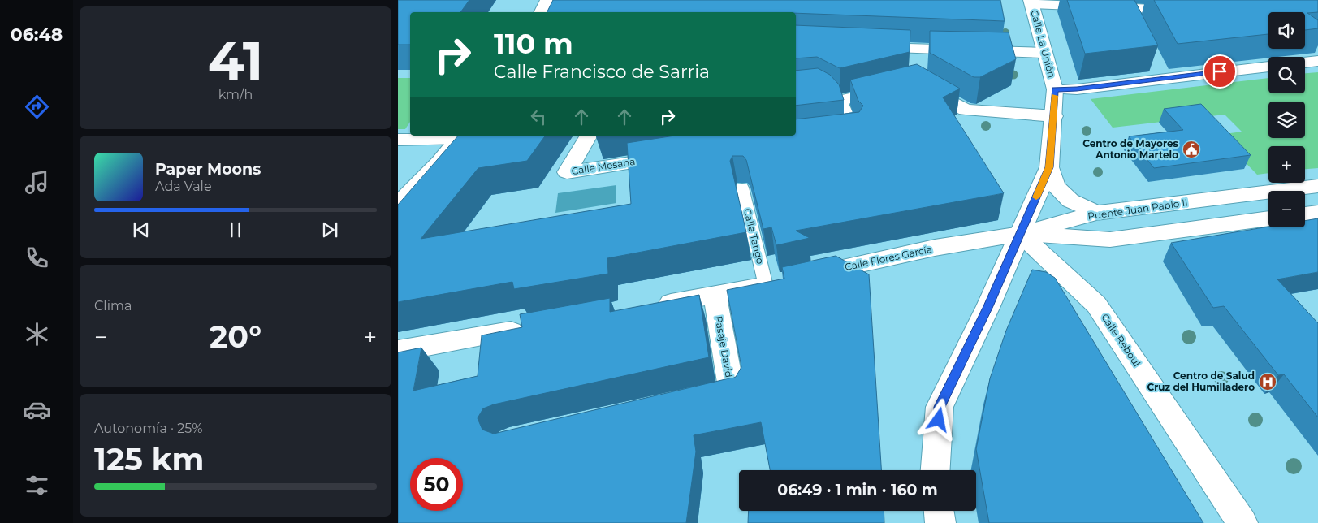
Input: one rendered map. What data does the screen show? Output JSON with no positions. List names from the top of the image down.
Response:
{
  "streets": {
    "street": [
      "Calle La Unión",
      "Calle Mesana",
      "Puente Juan Pablo II",
      "Calle Flores García",
      "Calle Reboul",
      "Pasaje David"
    ],
    "lane": ["Calle Tango"]
  },
  "crossings": [
    ["Calle La Unión", "Puente Juan Pablo II"],
    ["Calle La Unión", "Calle Flores García"],
    ["Calle La Unión", "Calle Reboul"],
    ["Puente Juan Pablo II", "Calle Flores García"],
    ["Puente Juan Pablo II", "Calle Reboul"],
    ["Calle Tango", "Calle Flores García"],
    ["Calle Flores García", "Calle Reboul"],
    ["Calle Flores García", "Pasaje David"]
  ],
  "places": {
    "public building": ["Centro de Mayores Antonio Martelo"],
    "hospital": ["Centro de Salud Cruz del Humilladero"]
  },
  "page": {
    "tabs": "06:48",
    "tile": [
      ["41", "km/h"],
      "Clima",
      ["Autonomía · 25%", "125 km"]
    ],
    "map_buttons": ["+", "−"],
    "turn": ["110 m", "Calle Francisco de Sarria"],
    "song": ["Paper Moons", "Ada Vale"],
    "heat": ["−", "20°", "+"],
    "limit": "50",
    "trip": "06:49 · 1 min · 160 m"
  }
}
